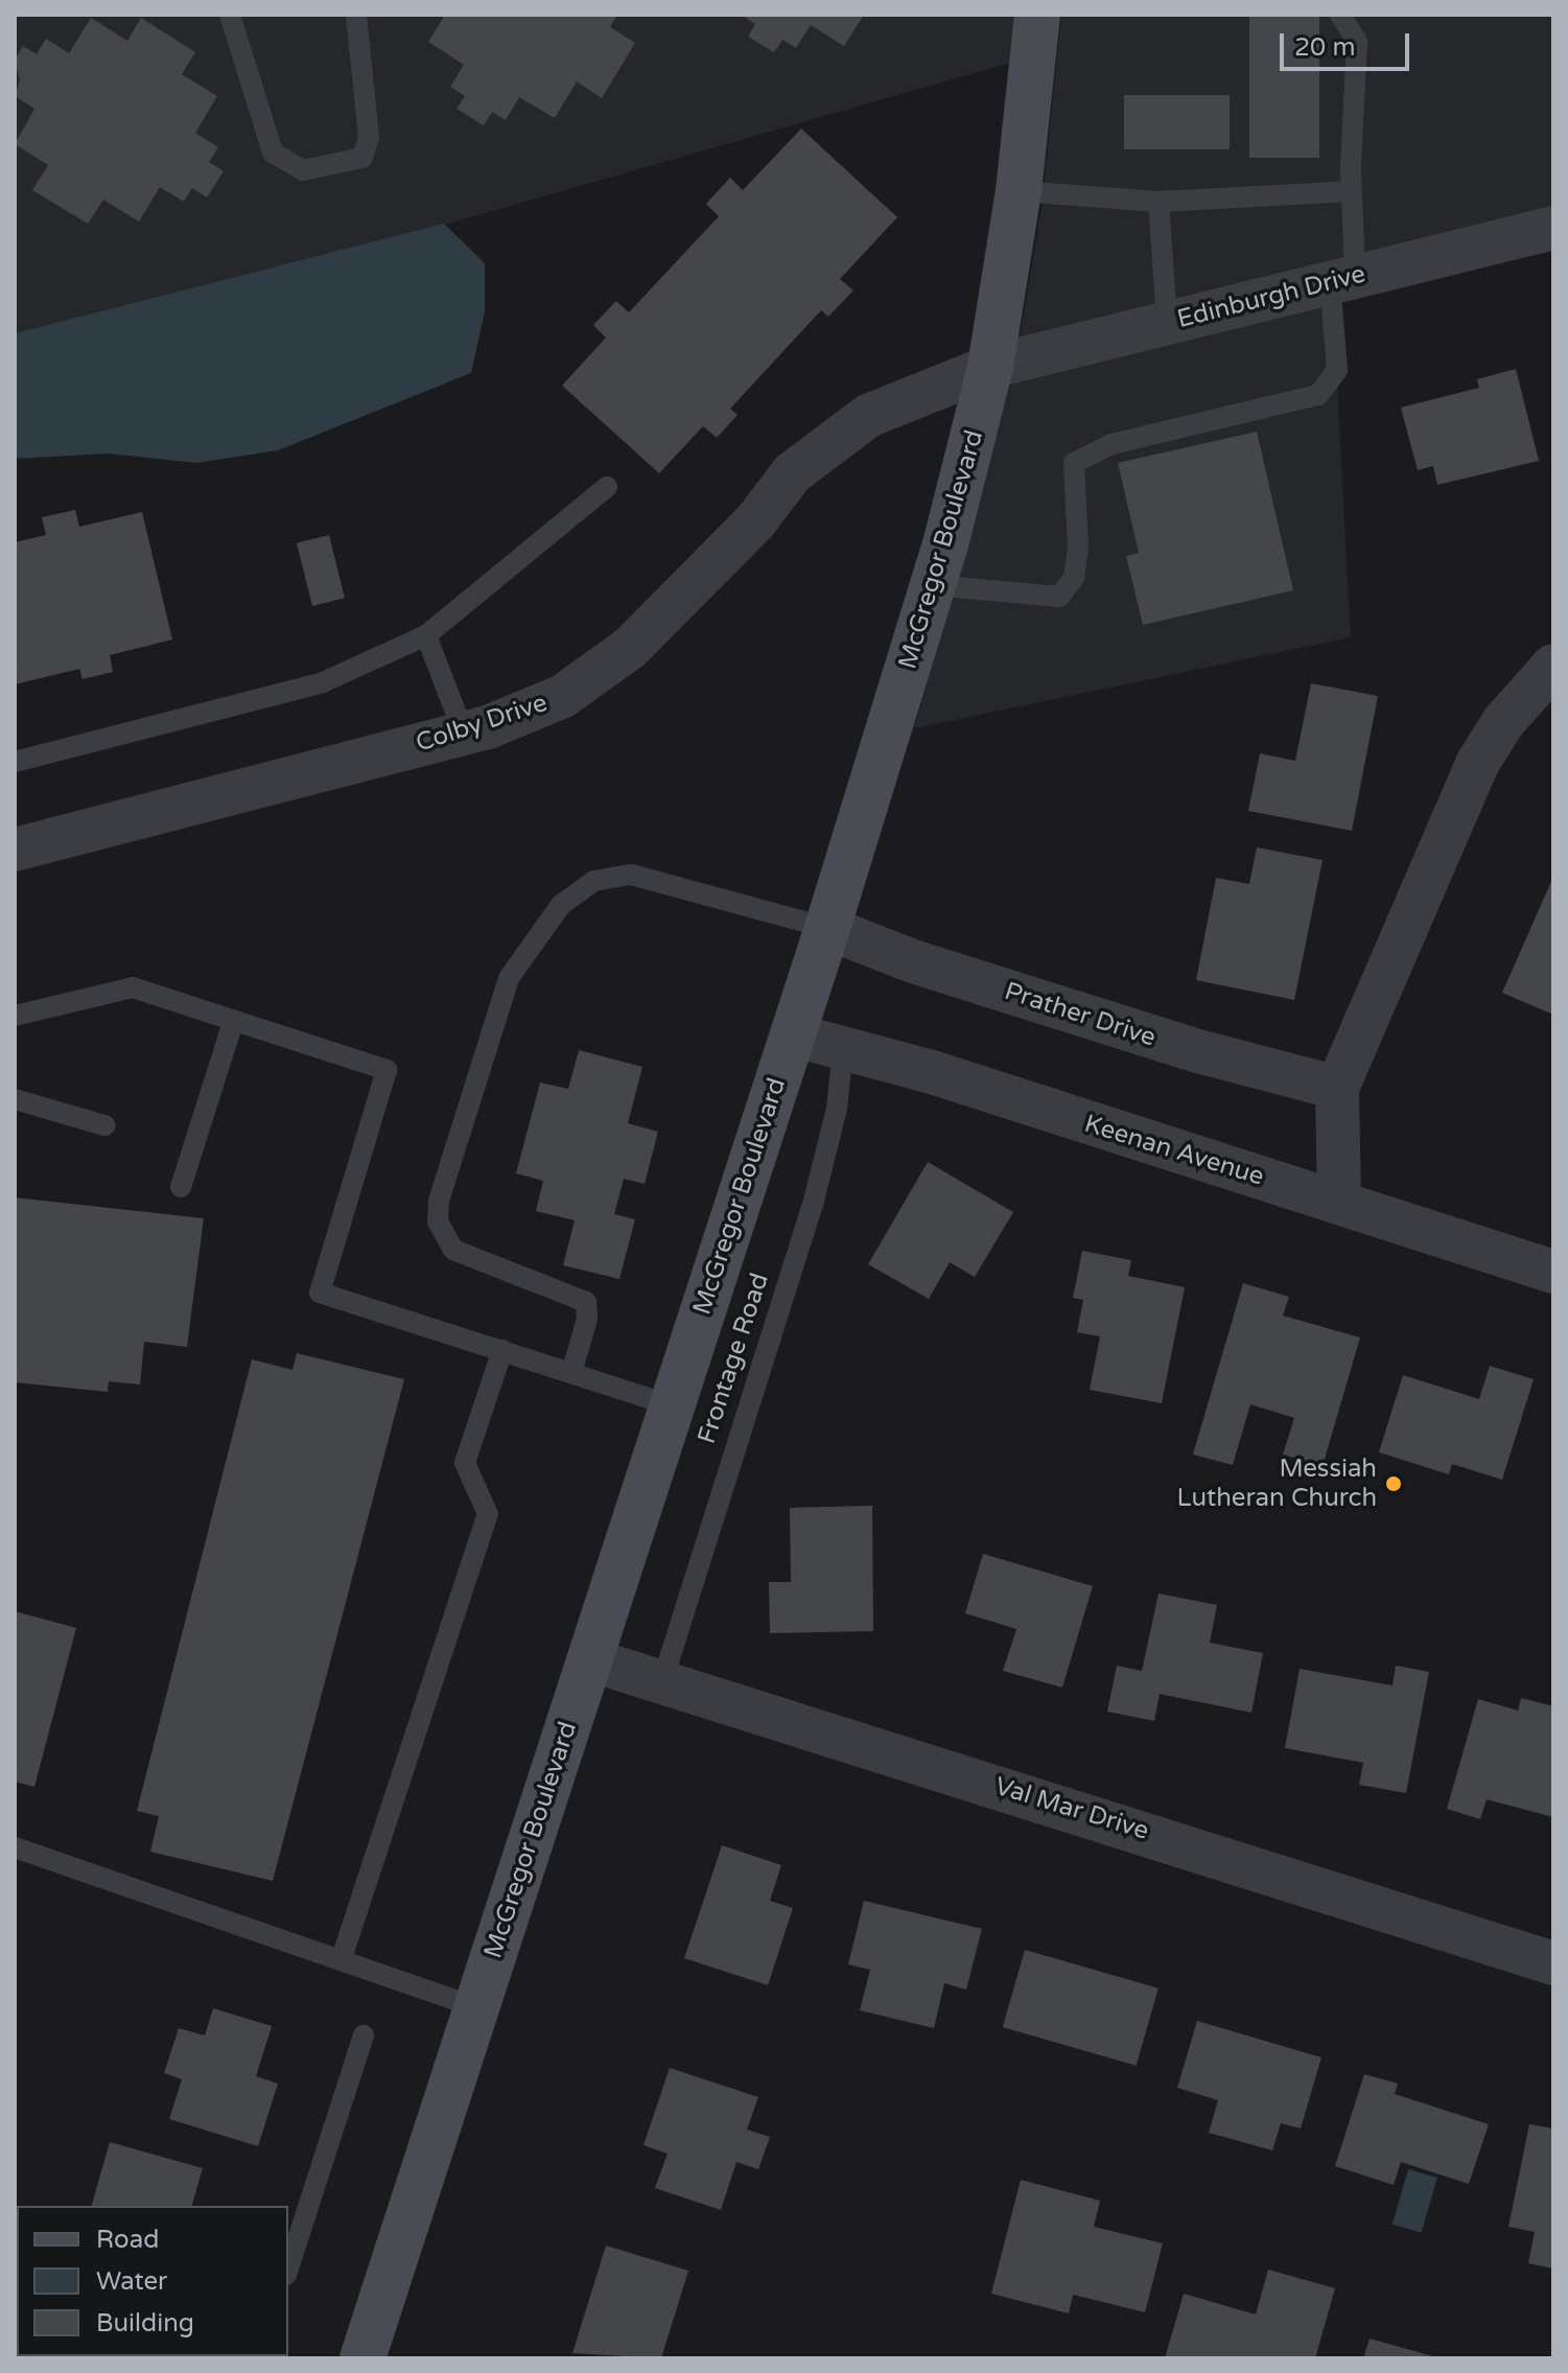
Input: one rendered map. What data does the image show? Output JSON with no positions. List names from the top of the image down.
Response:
{
  "streets": {
    "main road": ["McGregor Boulevard"],
    "street": [
      "Edinburgh Drive",
      "Colby Drive",
      "Prather Drive",
      "Keenan Avenue",
      "Val Mar Drive"
    ],
    "lane": ["Frontage Road"]
  },
  "crossings": [
    ["Edinburgh Drive", "McGregor Boulevard"],
    ["Edinburgh Drive", "Colby Drive"],
    ["McGregor Boulevard", "Colby Drive"],
    ["McGregor Boulevard", "Prather Drive"],
    ["McGregor Boulevard", "Keenan Avenue"],
    ["McGregor Boulevard", "Val Mar Drive"],
    ["Keenan Avenue", "Frontage Road"],
    ["Frontage Road", "Val Mar Drive"]
  ],
  "places": ["Messiah Lutheran Church"],
  "legend": ["Road", "Water", "Building"],
  "scale_bar": "20 m"
}
